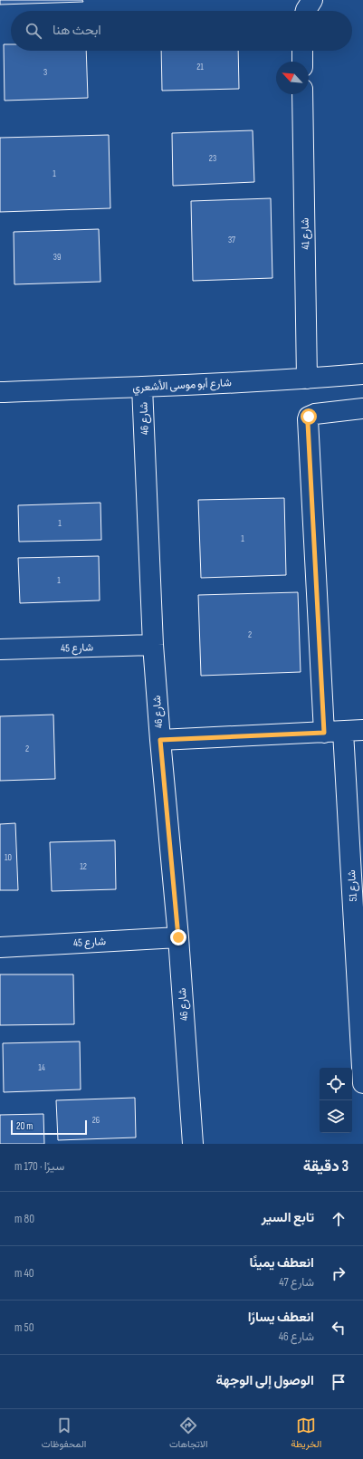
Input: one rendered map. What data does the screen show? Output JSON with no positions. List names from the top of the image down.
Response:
{
  "streets": {
    "street": [
      "شارع 41",
      "شارع أبو موسى الأشعري",
      "شارع 46",
      "شارع 45",
      "شارع 51"
    ]
  },
  "crossings": [
    ["شارع 41", "شارع أبو موسى الأشعري"],
    ["شارع أبو موسى الأشعري", "شارع 46"],
    ["شارع 46", "شارع 45"]
  ],
  "house_numbers": [
    "21",
    "3",
    "23",
    "1",
    "37",
    "39",
    "1",
    "1",
    "1",
    "2",
    "2",
    "10",
    "12",
    "14",
    "26"
  ],
  "scale_bar": "20 m",
  "north": "top left",
  "page": {
    "search": "ابحث هنا",
    "scale": "20 m",
    "heading": ["3 دقيقة", "سيرًا · 170 m"],
    "list": [
      ["تابع السير", "80 m"],
      ["انعطف يمينًا", "شارع 47", "40 m"],
      ["انعطف يسارًا", "شارع 46", "50 m"],
      "الوصول إلى الوجهة"
    ],
    "nav": ["الخريطة", "الاتجاهات", "المحفوظات"]
  }
}
